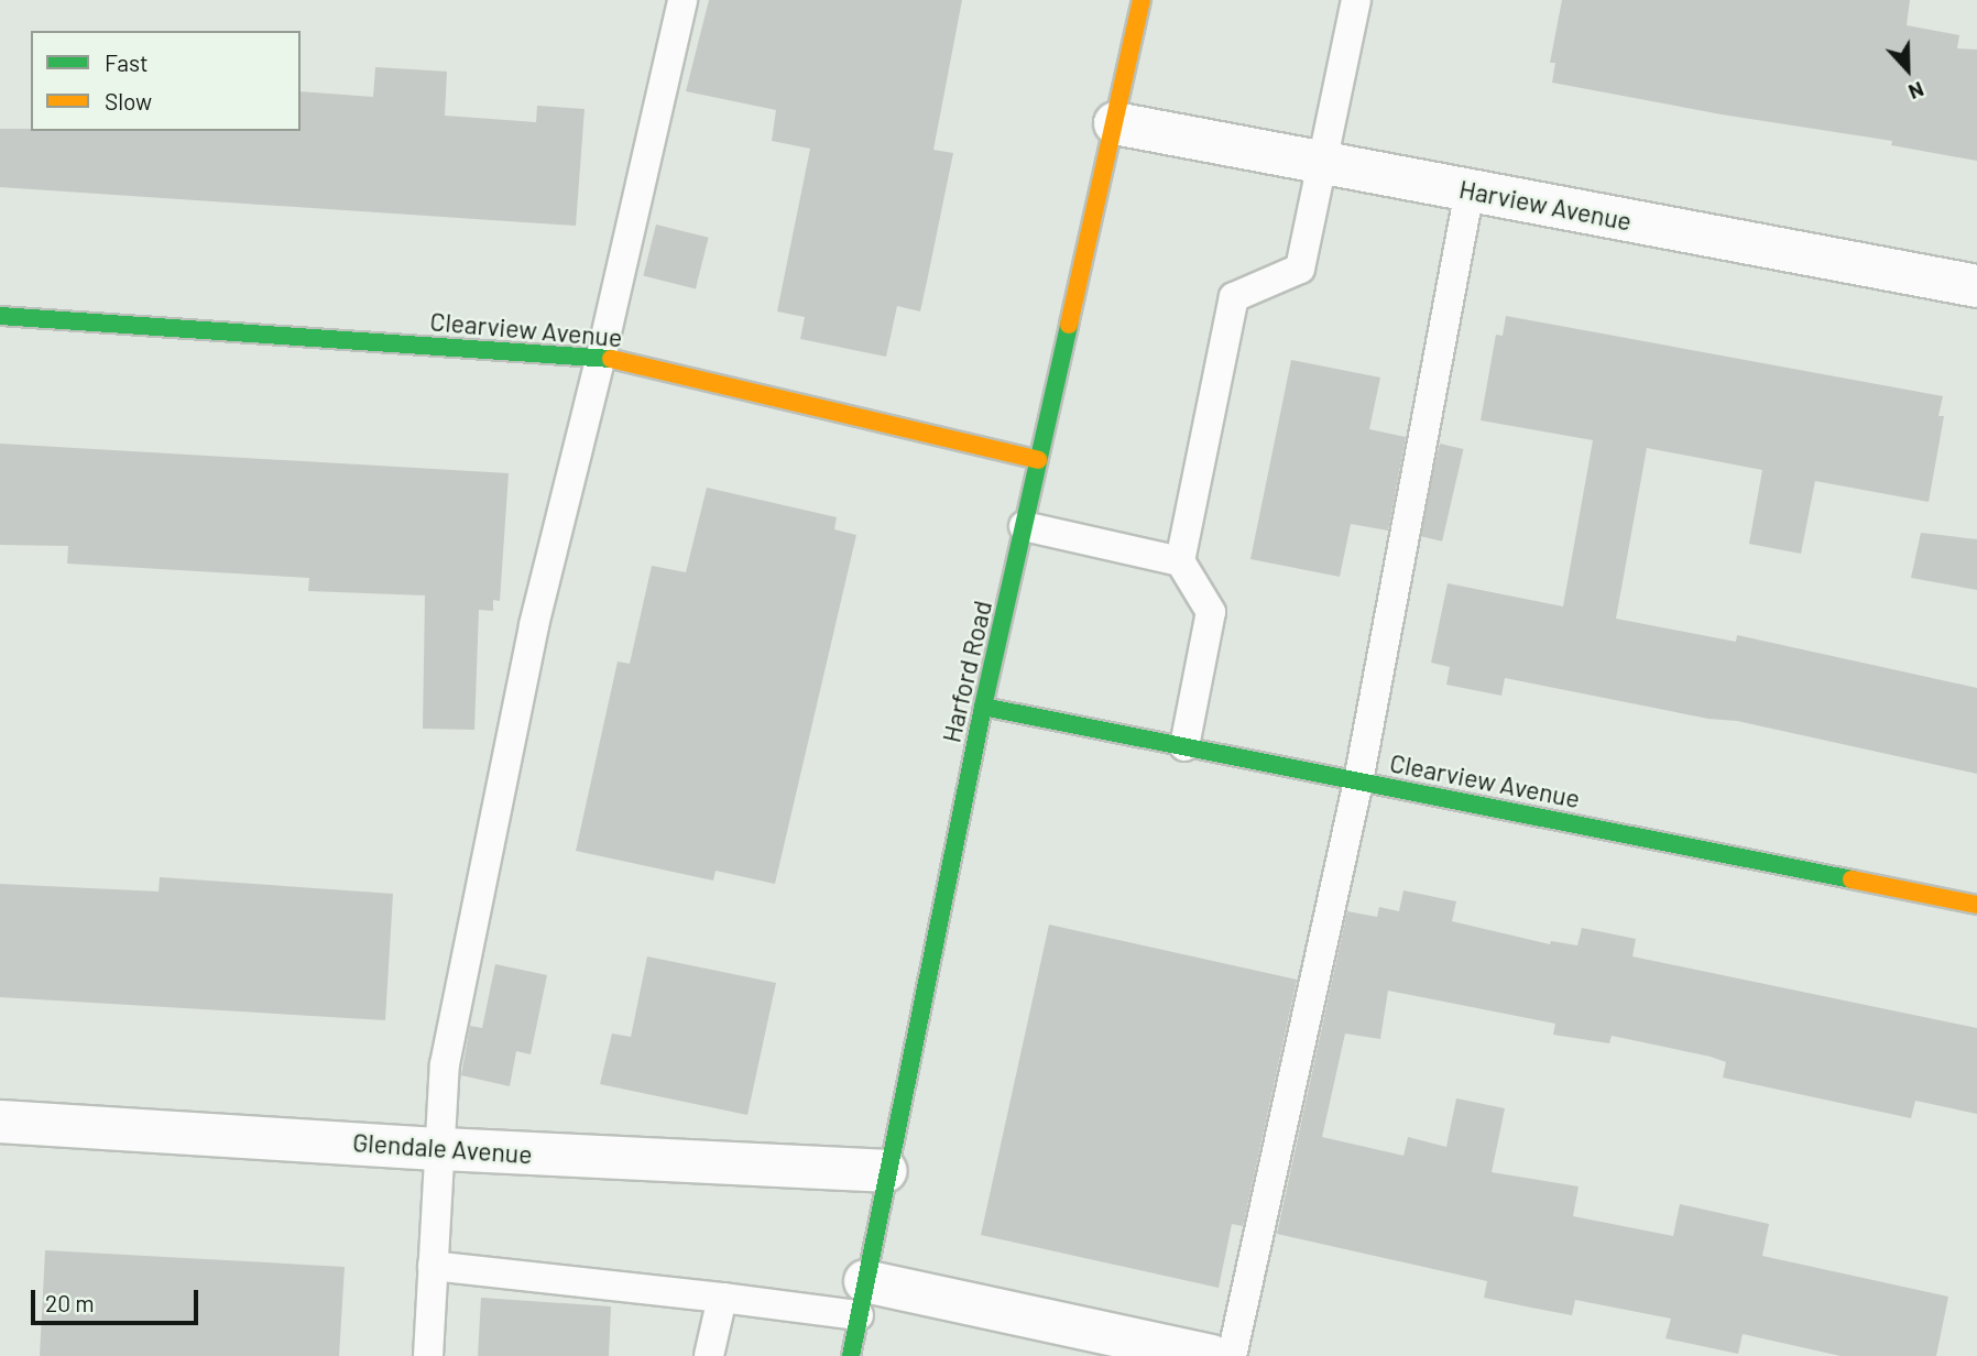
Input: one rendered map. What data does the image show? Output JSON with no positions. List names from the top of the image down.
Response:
{
  "streets": {
    "street": [
      "Harview Avenue",
      "Clearview Avenue",
      "Harford Road",
      "Glendale Avenue"
    ]
  },
  "crossings": [
    ["Harview Avenue", "Harford Road"],
    ["Clearview Avenue", "Harford Road"],
    ["Harford Road", "Glendale Avenue"]
  ],
  "legend": ["Fast", "Slow"],
  "scale_bar": "20 m",
  "north": "bottom"
}
